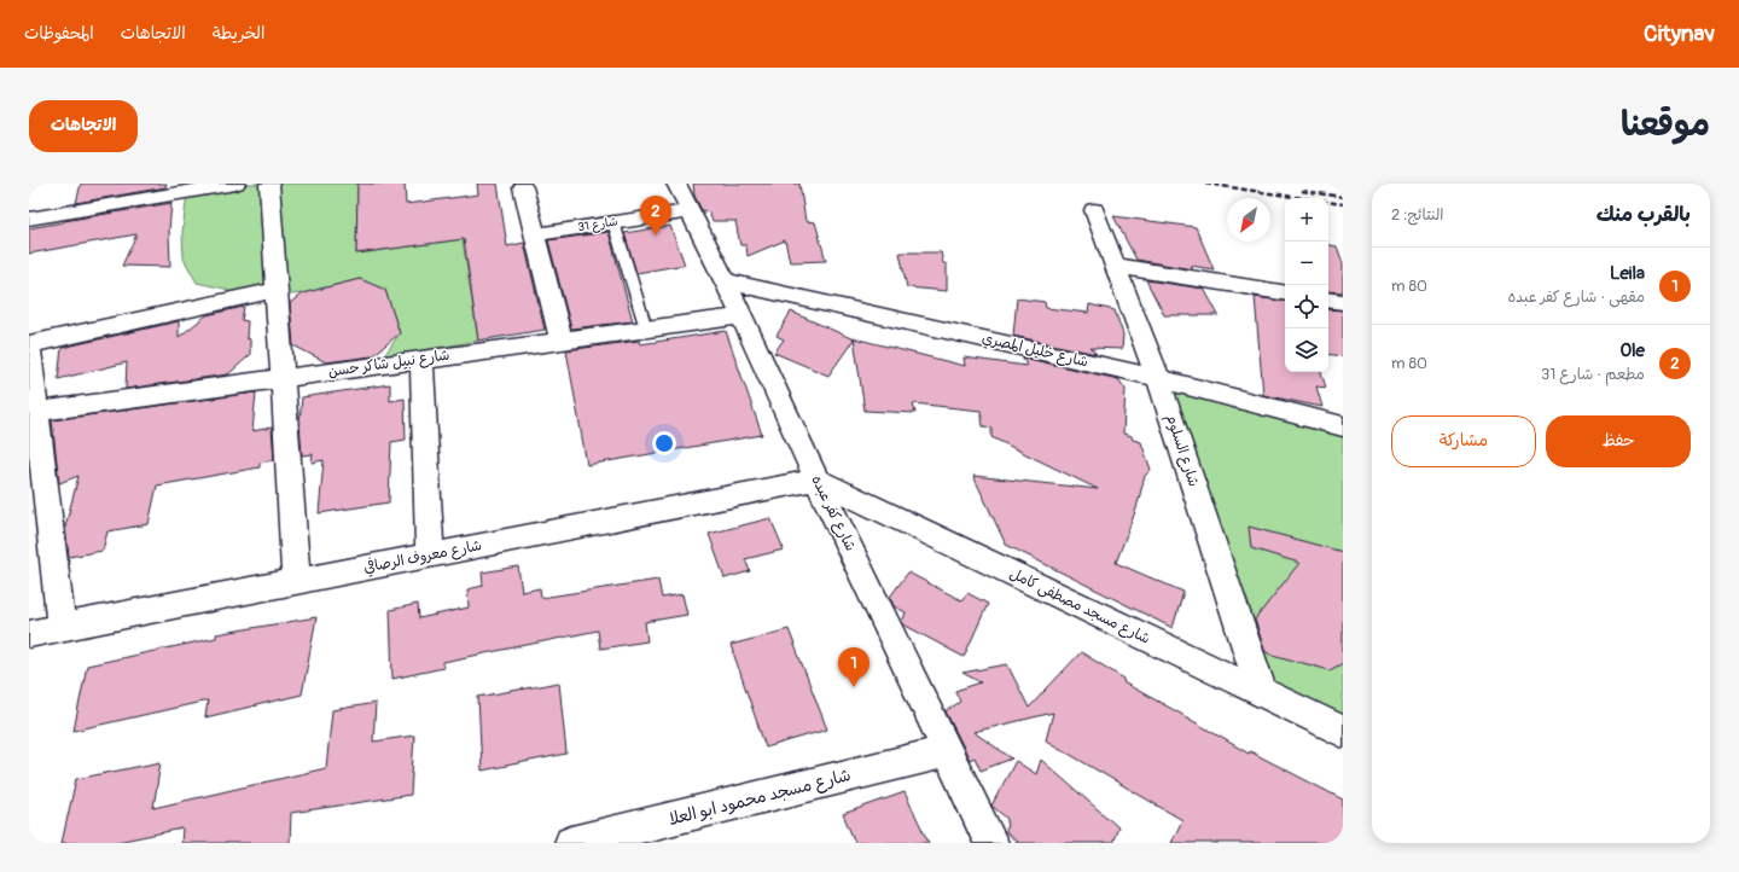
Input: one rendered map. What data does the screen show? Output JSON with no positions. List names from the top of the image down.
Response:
{
  "streets": {
    "street": [
      "شارع 31",
      "شارع خليل المصري",
      "شارع نبيل شاكر حسن",
      "شارع السلوم",
      "شارع كفر عبده",
      "شارع معروف الرصافي",
      "شارع مسجد مصطفى كامل",
      "شارع مسجد محمود ابو العلا"
    ]
  },
  "crossings": [
    ["شارع 31", "شارع كفر عبده"],
    ["شارع خليل المصري", "شارع السلوم"],
    ["شارع خليل المصري", "شارع كفر عبده"],
    ["شارع نبيل شاكر حسن", "شارع كفر عبده"],
    ["شارع السلوم", "شارع مسجد مصطفى كامل"],
    ["شارع كفر عبده", "شارع معروف الرصافي"],
    ["شارع كفر عبده", "شارع مسجد مصطفى كامل"],
    ["شارع كفر عبده", "شارع مسجد محمود ابو العلا"],
    ["شارع معروف الرصافي", "شارع مسجد مصطفى كامل"]
  ],
  "north": "bottom left",
  "page": {
    "header": "Citynav",
    "nav": ["الخريطة", "الاتجاهات", "المحفوظات"],
    "title": "موقعنا",
    "buttons": [
      "الاتجاهات",
      ["حفظ", "مشاركة"]
    ],
    "heading": ["بالقرب منك", "النتائج: 2"],
    "pins": ["2", "1"],
    "map_buttons": ["+", "−"],
    "list": [
      {
        "mark": "1",
        "name": "Leila",
        "note": "مقهى · شارع كفر عبده",
        "value": "80 m"
      },
      {
        "mark": "2",
        "name": "Ole",
        "note": "مطعم · شارع 31",
        "value": "80 m"
      }
    ]
  }
}
